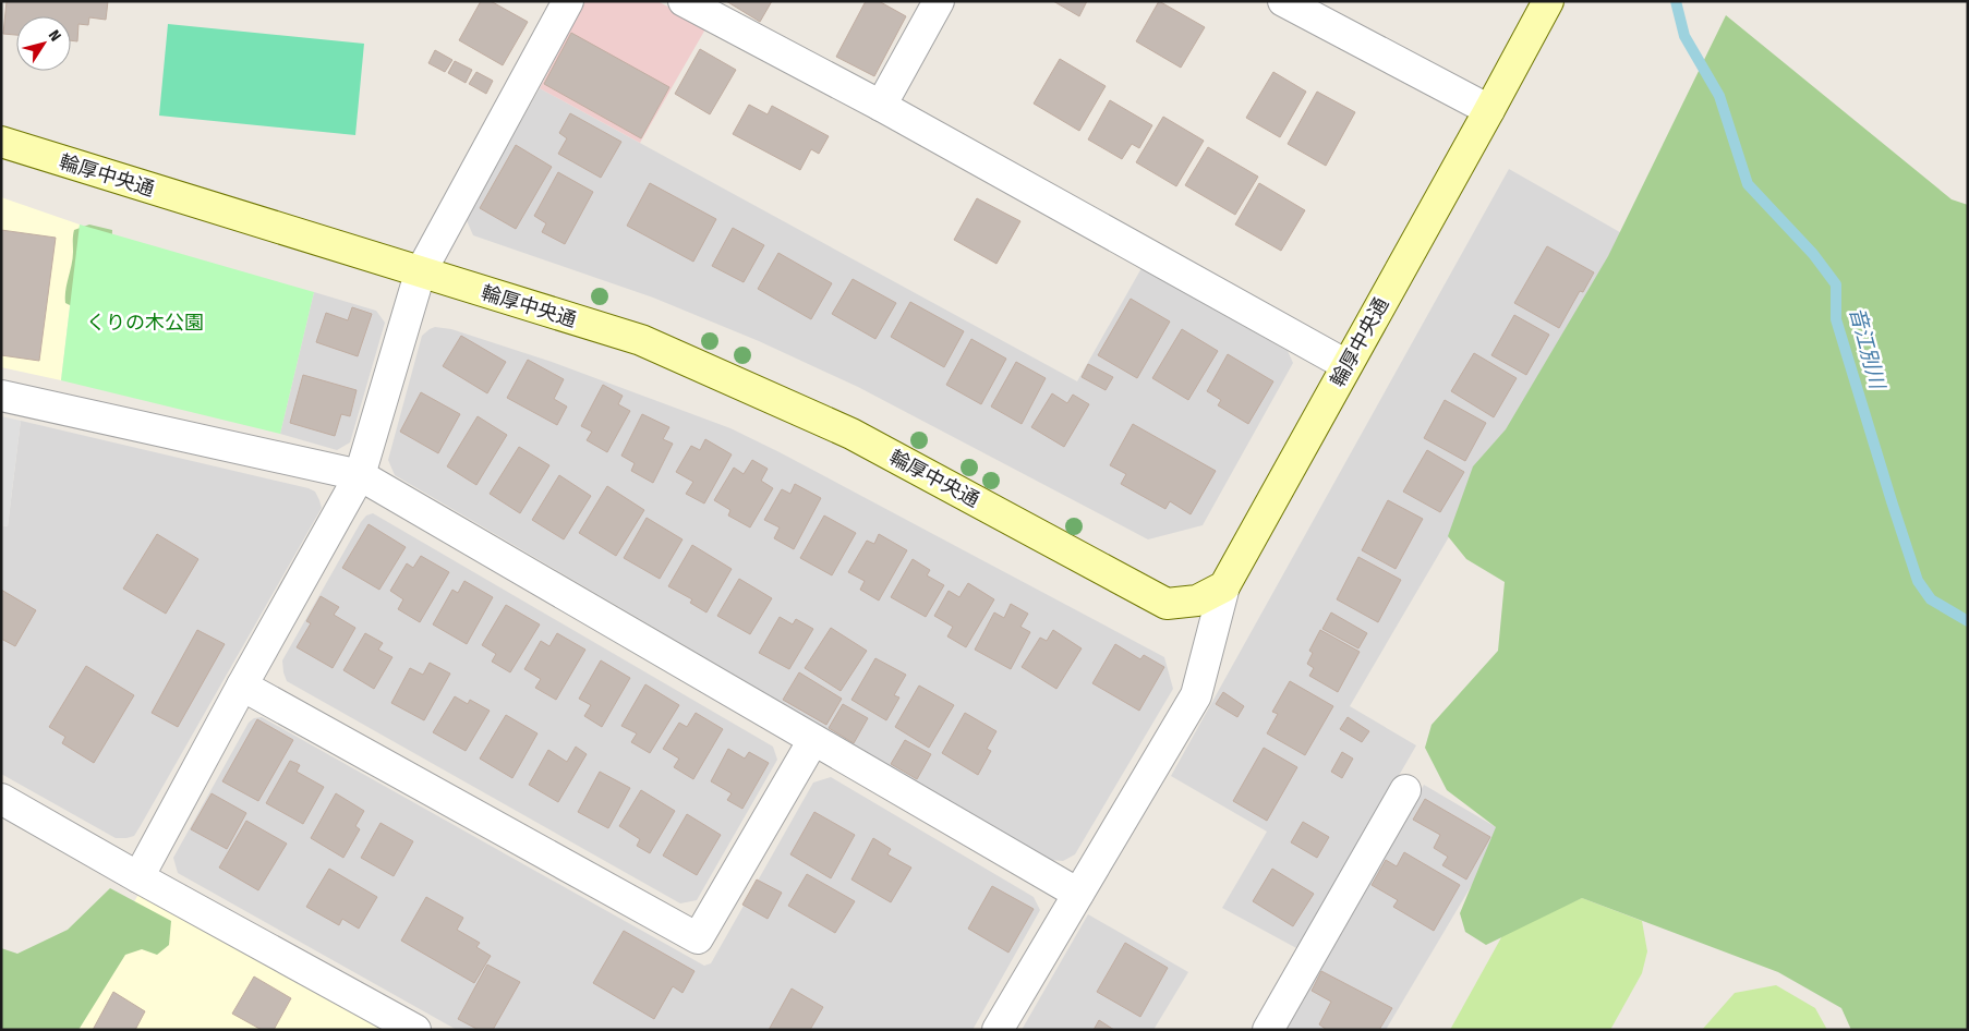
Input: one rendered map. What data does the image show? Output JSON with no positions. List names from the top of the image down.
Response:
{
  "streets": {
    "street": ["輪厚中央通"]
  },
  "water": ["音江別川"],
  "parks": ["くりの木公園"],
  "north": "top right"
}
